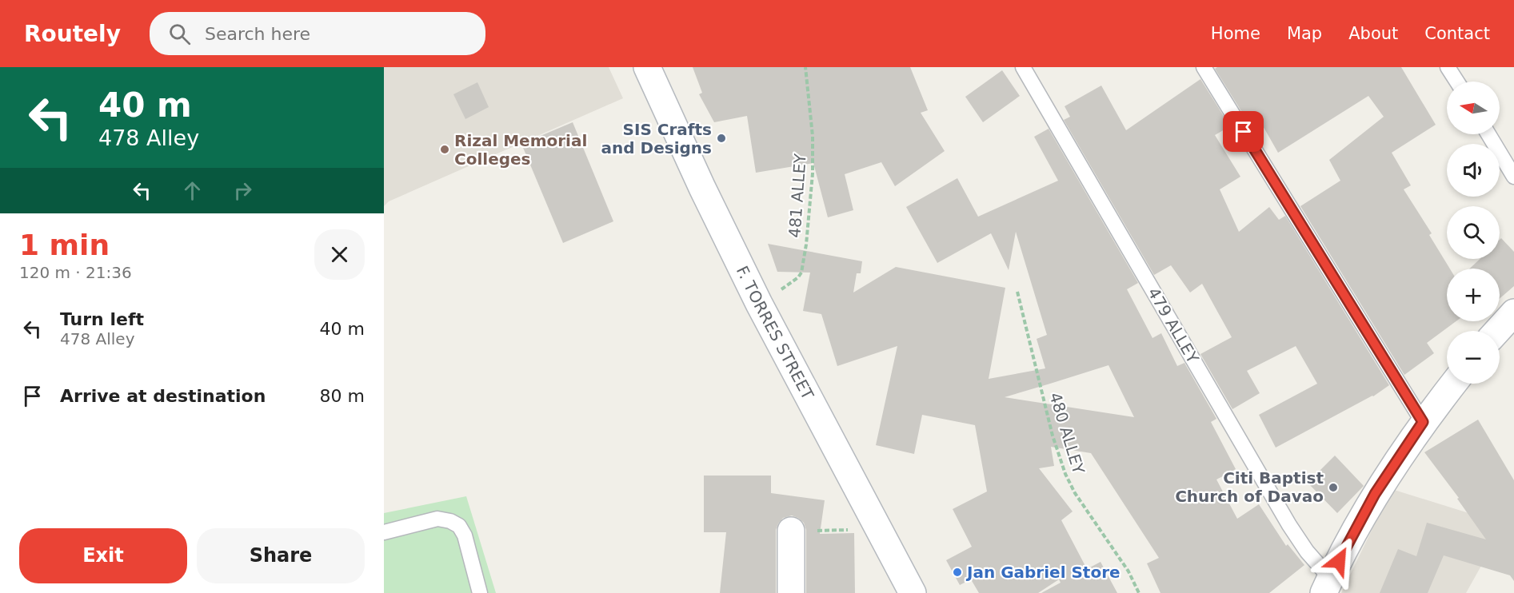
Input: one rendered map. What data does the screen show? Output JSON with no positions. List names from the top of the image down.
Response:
{
  "streets": {
    "main road": ["F. TORRES STREET"],
    "lane": ["479 ALLEY"],
    "path": ["481 ALLEY", "480 ALLEY"]
  },
  "crossings": [
    ["481 ALLEY", "F. TORRES STREET"]
  ],
  "places": [
    "SIS Crafts and Designs",
    "Rizal Memorial Colleges",
    "Citi Baptist Church of Davao",
    "Jan Gabriel Store"
  ],
  "north": "left",
  "page": {
    "header": "Routely",
    "search": "Search here",
    "nav": [
      "Home",
      "Map",
      "About",
      "Contact"
    ],
    "turn": ["40 m", "478 Alley"],
    "map_buttons": ["+", "−"],
    "heading": ["1 min", "120 m · 21:36"],
    "list": [
      {
        "name": "Turn left",
        "note": "478 Alley",
        "value": "40 m"
      },
      {
        "name": "Arrive at destination",
        "value": "80 m"
      }
    ],
    "buttons": ["Exit", "Share"]
  }
}
